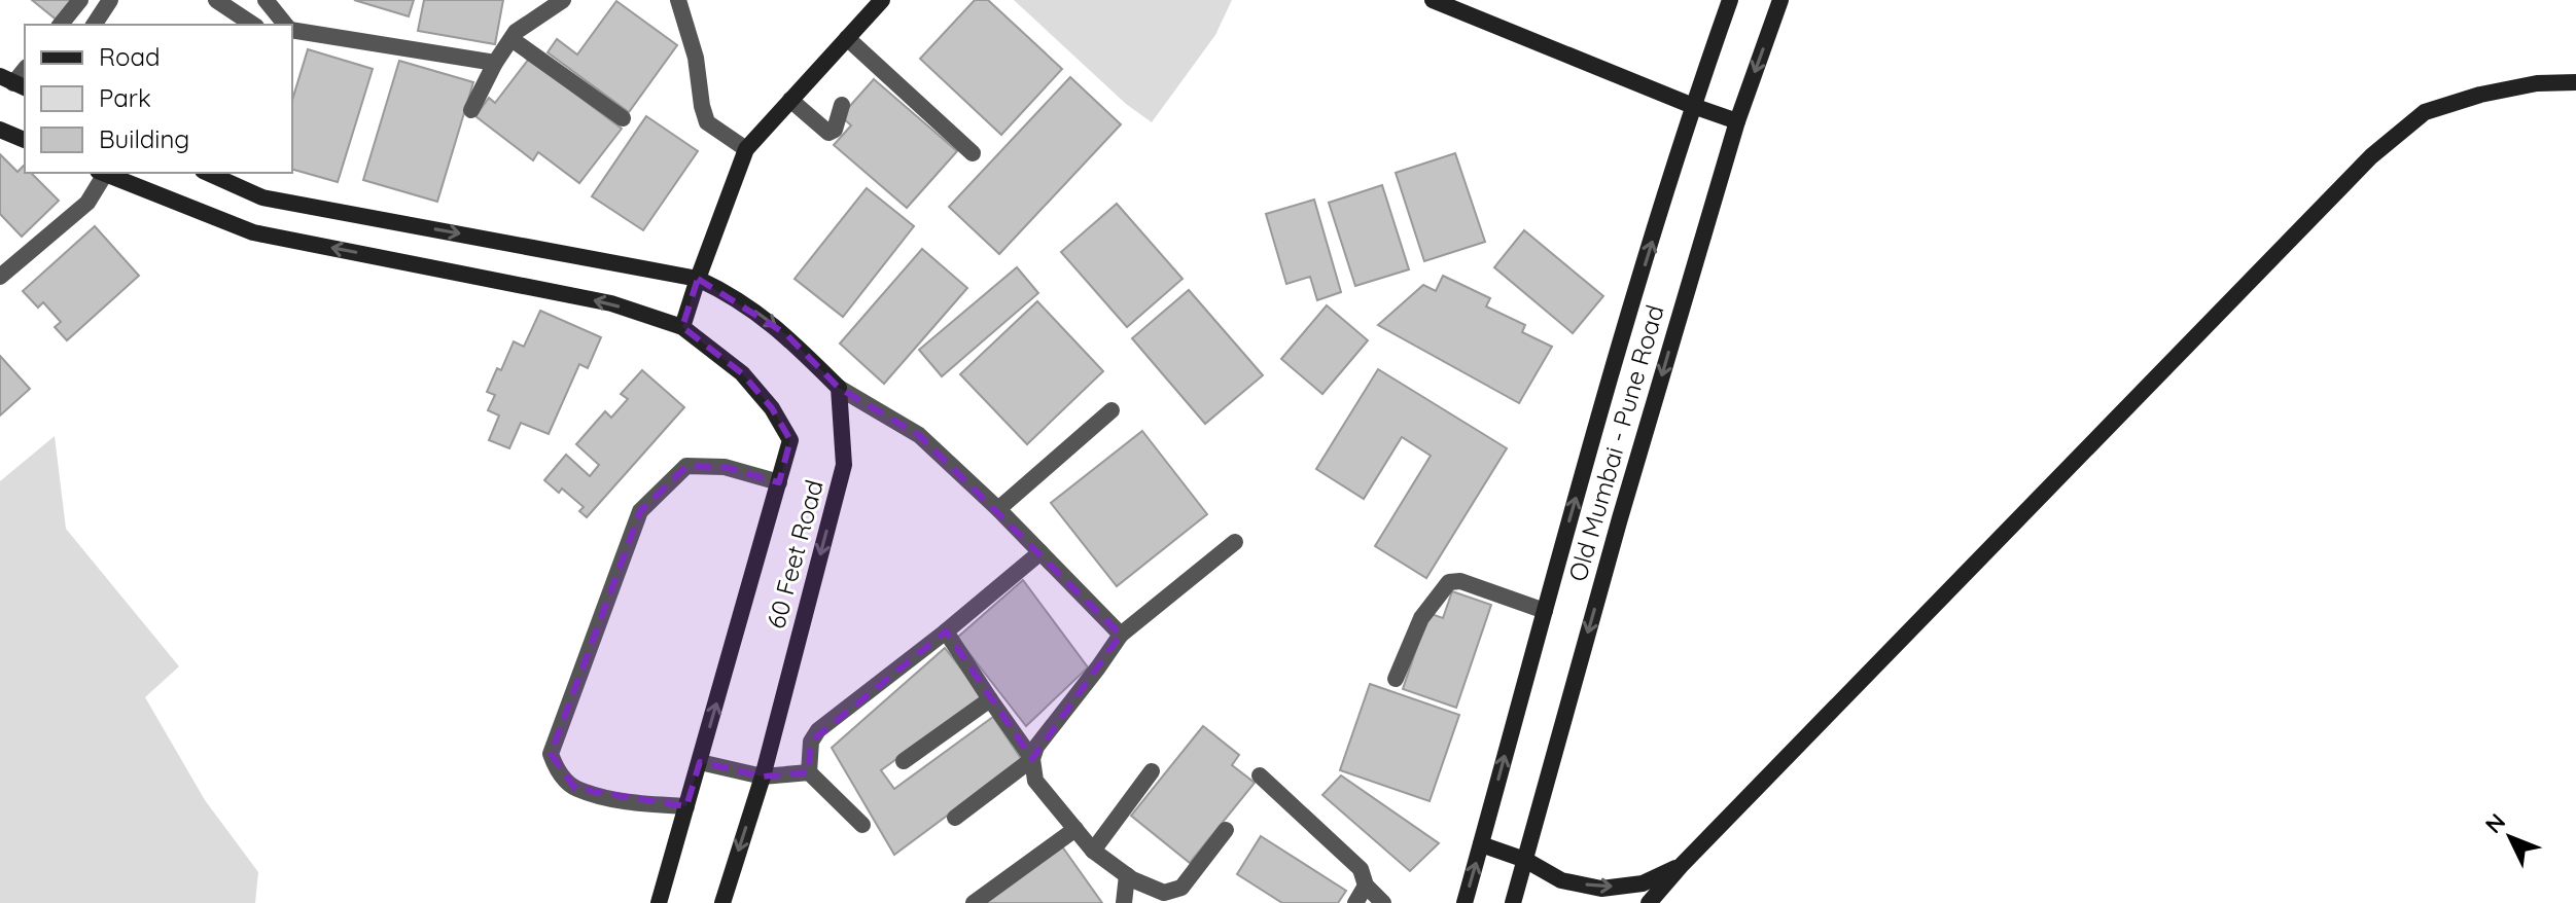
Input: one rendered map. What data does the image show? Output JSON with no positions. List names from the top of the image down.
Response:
{
  "streets": {
    "street": ["Old Mumbai - Pune Road", "60 Feet Road"]
  },
  "legend": ["Road", "Park", "Building"],
  "north": "top left"
}
